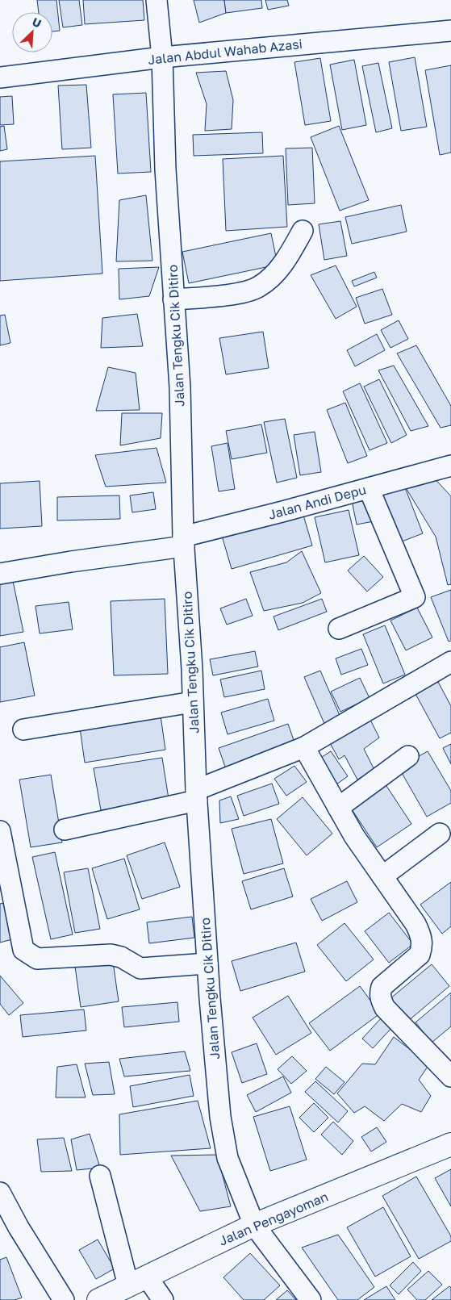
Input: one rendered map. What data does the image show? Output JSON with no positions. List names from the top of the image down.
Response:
{
  "streets": {
    "street": [
      "Jalan Abdul Wahab Azasi",
      "Jalan Tengku Cik Ditiro",
      "Jalan Andi Depu",
      "Jalan Pengayoman"
    ]
  },
  "crossings": [
    ["Jalan Abdul Wahab Azasi", "Jalan Tengku Cik Ditiro"],
    ["Jalan Tengku Cik Ditiro", "Jalan Andi Depu"],
    ["Jalan Tengku Cik Ditiro", "Jalan Pengayoman"]
  ],
  "north": "top right"
}
